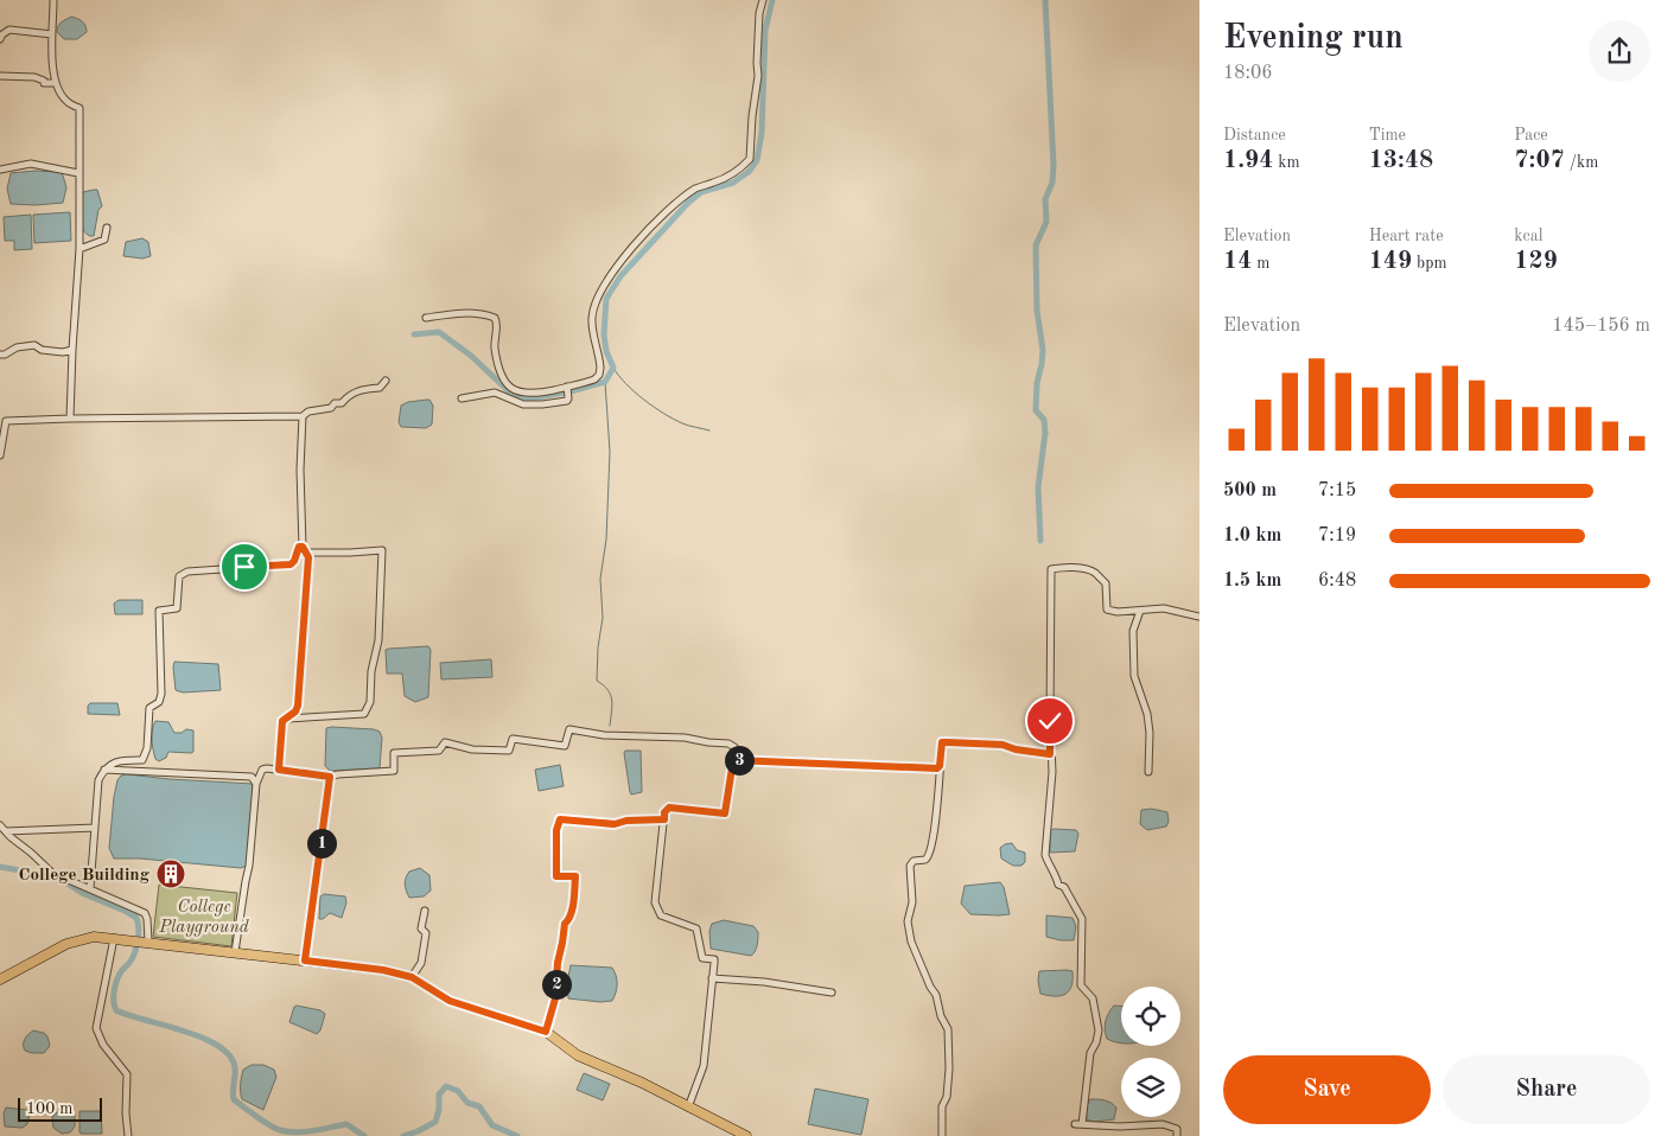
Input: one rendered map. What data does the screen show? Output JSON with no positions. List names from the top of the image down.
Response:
{
  "parks": ["College Playground"],
  "places": {
    "building": ["College Building"]
  },
  "scale_bar": "100 m",
  "page": {
    "heading": ["Evening run", "18:06"],
    "stats": [
      ["Distance", "1.94 km"],
      ["Time", "13:48"],
      ["Pace", "7:07 /km"],
      ["Elevation", "14 m"],
      ["Heart rate", "149 bpm"],
      ["kcal", "129"]
    ],
    "chart": ["Elevation", "145–156 m"],
    "list": [
      {
        "name": "500 m",
        "note": "7:15"
      },
      {
        "name": "1.0 km",
        "note": "7:19"
      },
      {
        "name": "1.5 km",
        "note": "6:48"
      }
    ],
    "pins": ["3", "1", "2"],
    "buttons": ["Save", "Share"],
    "scale": "100 m"
  }
}
